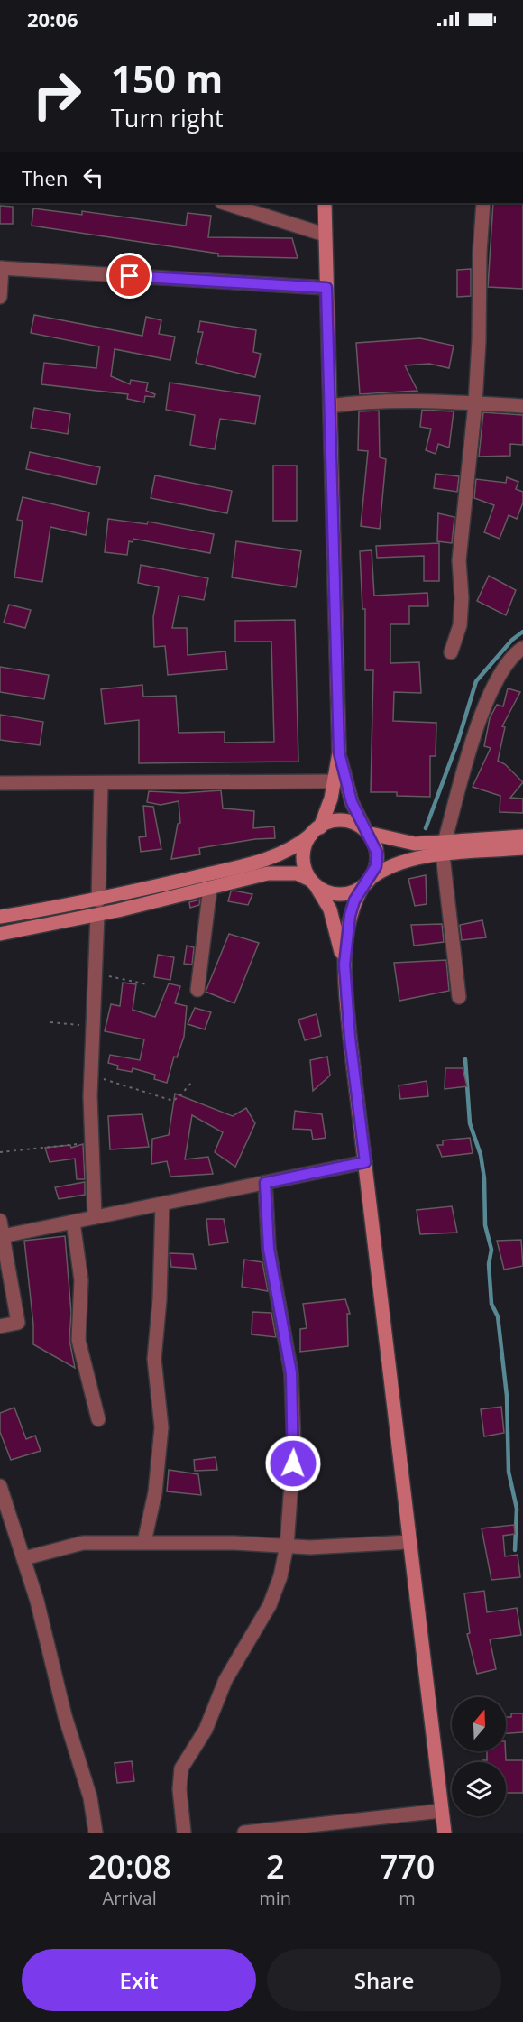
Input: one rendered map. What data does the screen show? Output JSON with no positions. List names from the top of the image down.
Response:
{
  "north": "top",
  "page": {
    "status": "20:06",
    "turn": ["150 m", "Turn right"],
    "then": "Then",
    "eta": [
      "20:08",
      "Arrival",
      "2",
      "min",
      "770",
      "m"
    ],
    "buttons": ["Exit", "Share"]
  }
}
